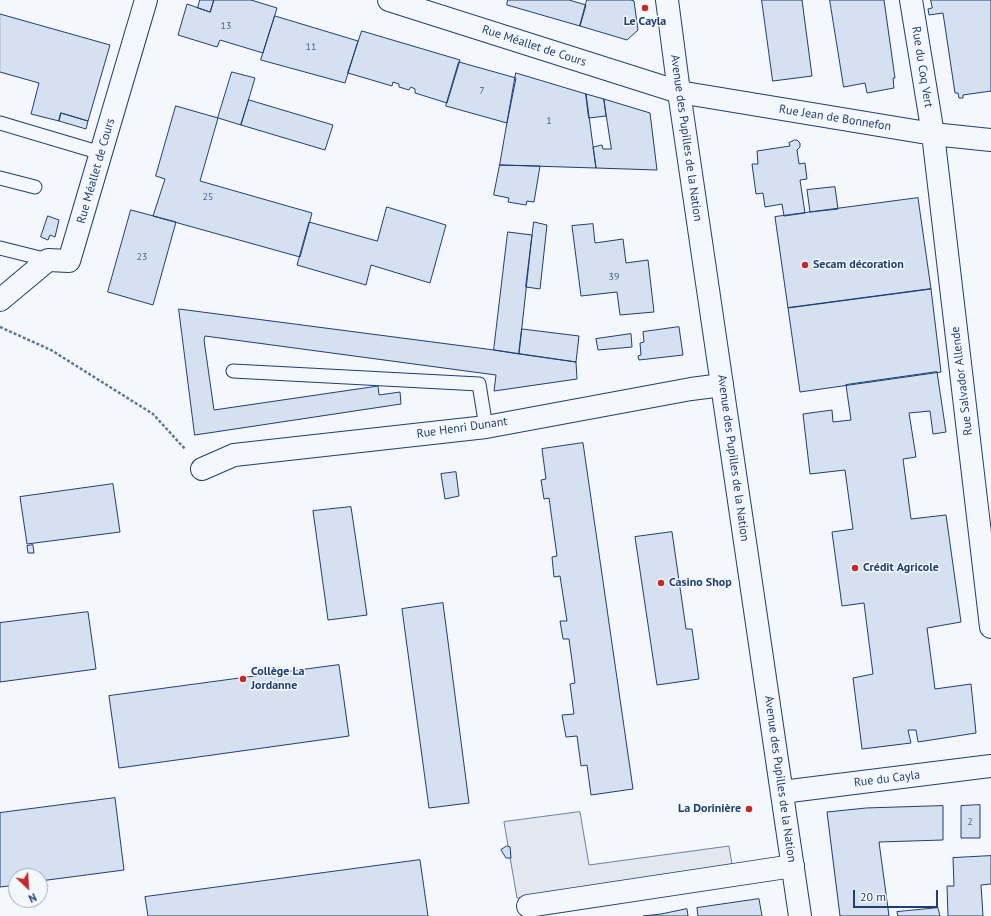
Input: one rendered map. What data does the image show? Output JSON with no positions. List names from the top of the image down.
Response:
{
  "streets": {
    "street": [
      "Rue Méallet de Cours",
      "Rue du Coq Vert",
      "Rue Jean de Bonnefon",
      "Avenue des Pupilles de la Nation",
      "Rue Salvador Allende",
      "Rue Henri Dunant",
      "Rue du Cayla"
    ]
  },
  "crossings": [
    ["Rue Méallet de Cours", "Rue Jean de Bonnefon"],
    ["Rue Méallet de Cours", "Avenue des Pupilles de la Nation"],
    ["Rue du Coq Vert", "Rue Jean de Bonnefon"],
    ["Rue du Coq Vert", "Rue Salvador Allende"],
    ["Rue Jean de Bonnefon", "Avenue des Pupilles de la Nation"],
    ["Rue Jean de Bonnefon", "Rue Salvador Allende"],
    ["Avenue des Pupilles de la Nation", "Rue Henri Dunant"],
    ["Avenue des Pupilles de la Nation", "Rue du Cayla"]
  ],
  "places": [
    "Le Cayla",
    "Secam décoration",
    "Crédit Agricole",
    "Casino Shop",
    "Collège La Jordanne",
    "La Dorinière"
  ],
  "house_numbers": [
    "13",
    "11",
    "7",
    "1",
    "25",
    "23",
    "39",
    "2"
  ],
  "scale_bar": "20 m",
  "north": "bottom right"
}
